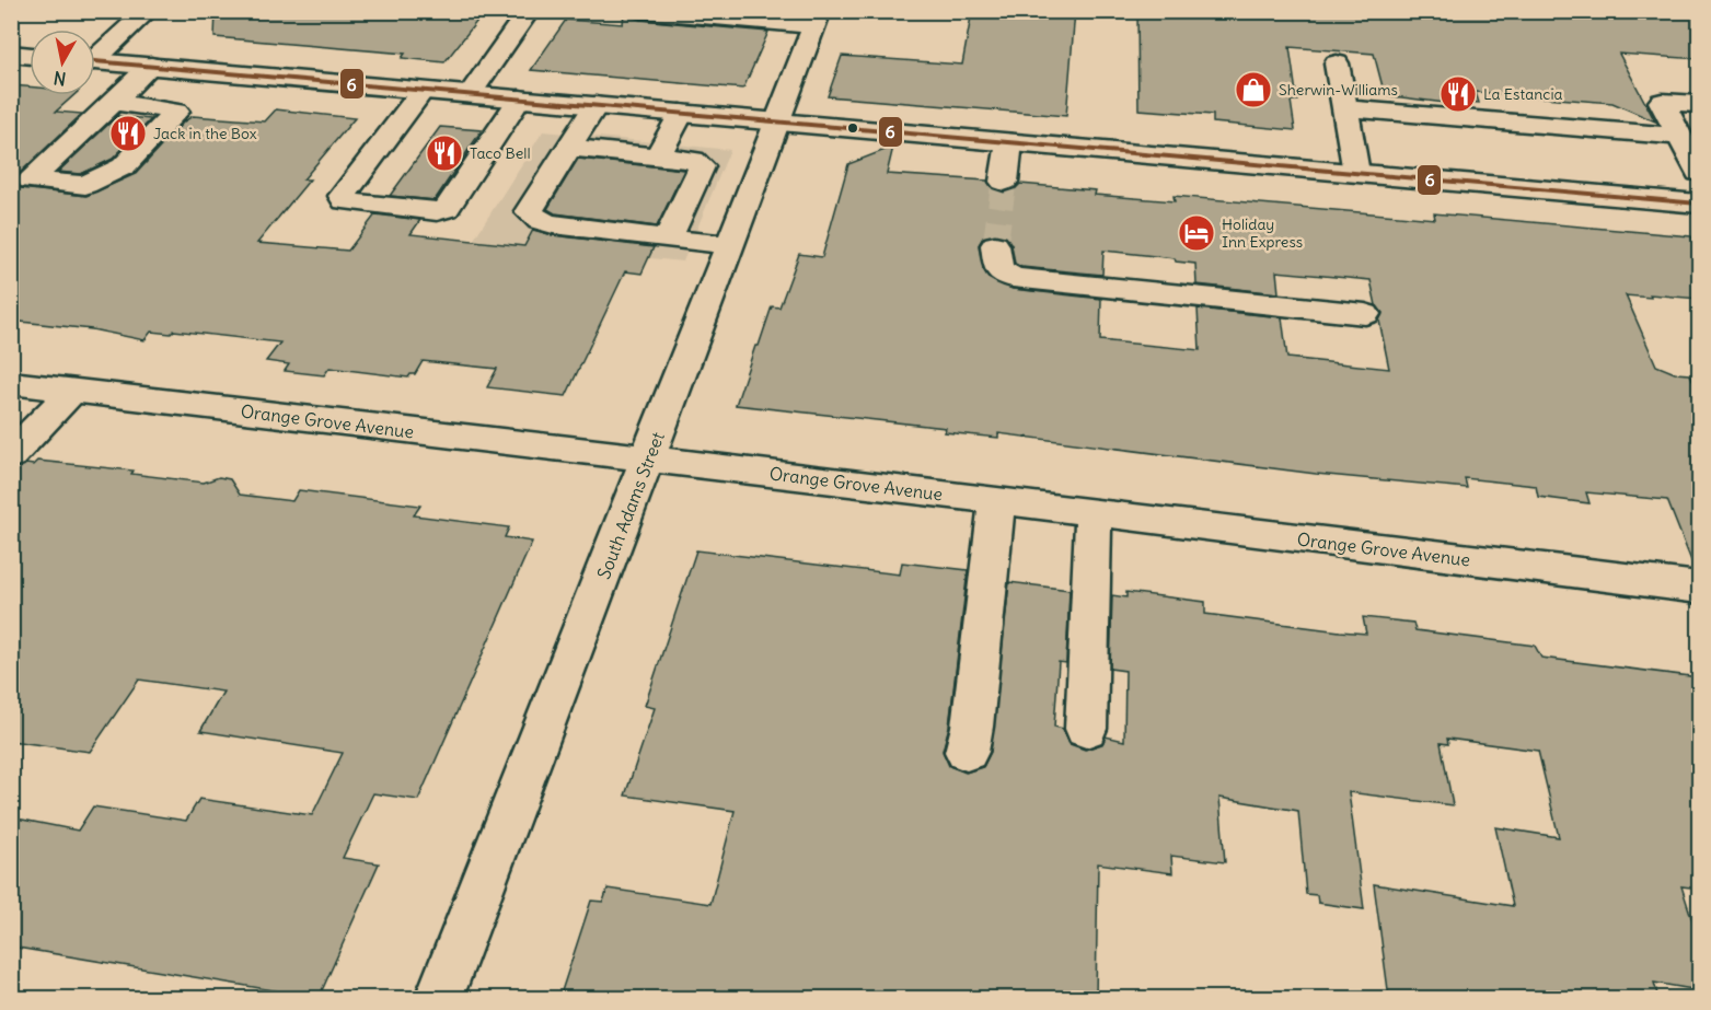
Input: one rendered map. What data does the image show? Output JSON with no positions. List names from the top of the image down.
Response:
{
  "streets": {
    "street": ["Orange Grove Avenue", "South Adams Street"]
  },
  "crossings": [
    ["Orange Grove Avenue", "South Adams Street"]
  ],
  "places": {
    "shop": ["Sherwin-Williams"],
    "restaurant": ["La Estancia", "Jack in the Box", "Taco Bell"],
    "hotel": ["Holiday Inn Express"]
  },
  "lines": ["transit line 6"],
  "north": "bottom"
}
